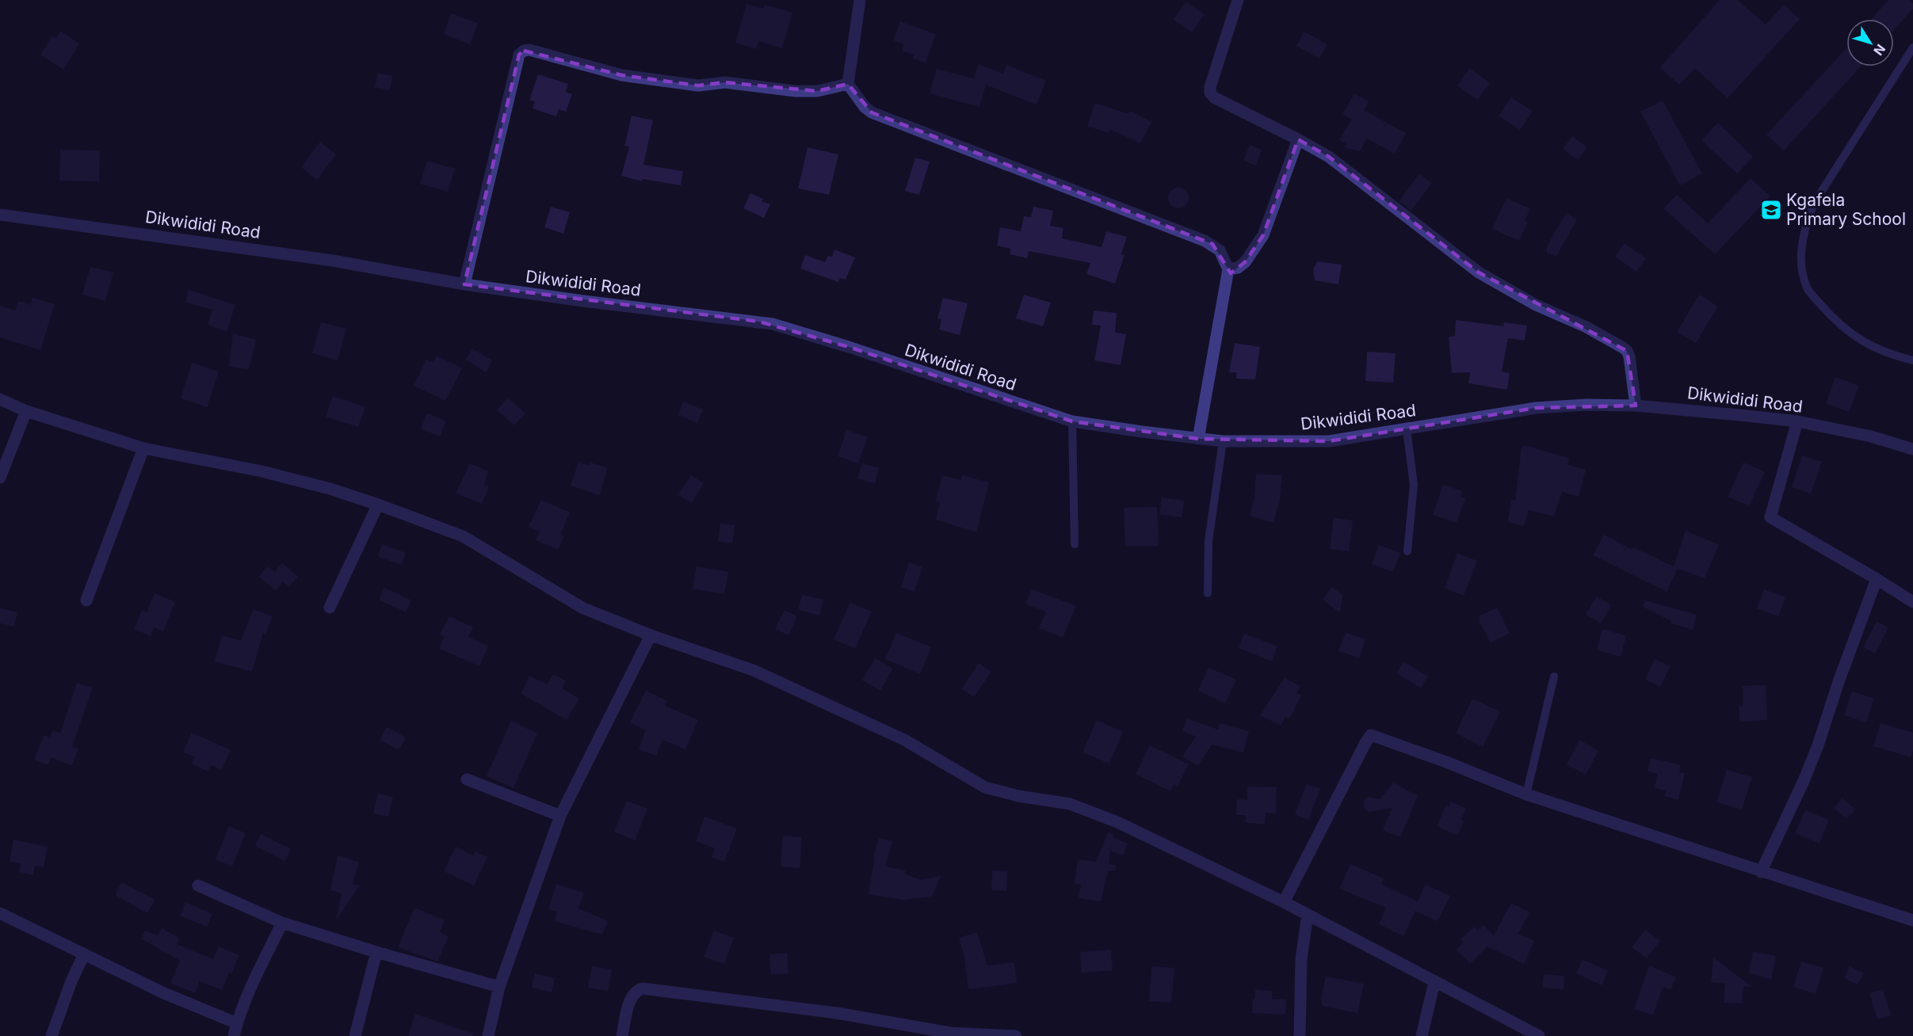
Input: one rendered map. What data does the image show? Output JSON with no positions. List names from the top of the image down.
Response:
{
  "streets": {
    "street": ["Dikwididi Road"]
  },
  "places": {
    "school or university": ["Kgafela Primary School"]
  },
  "north": "bottom right"
}
